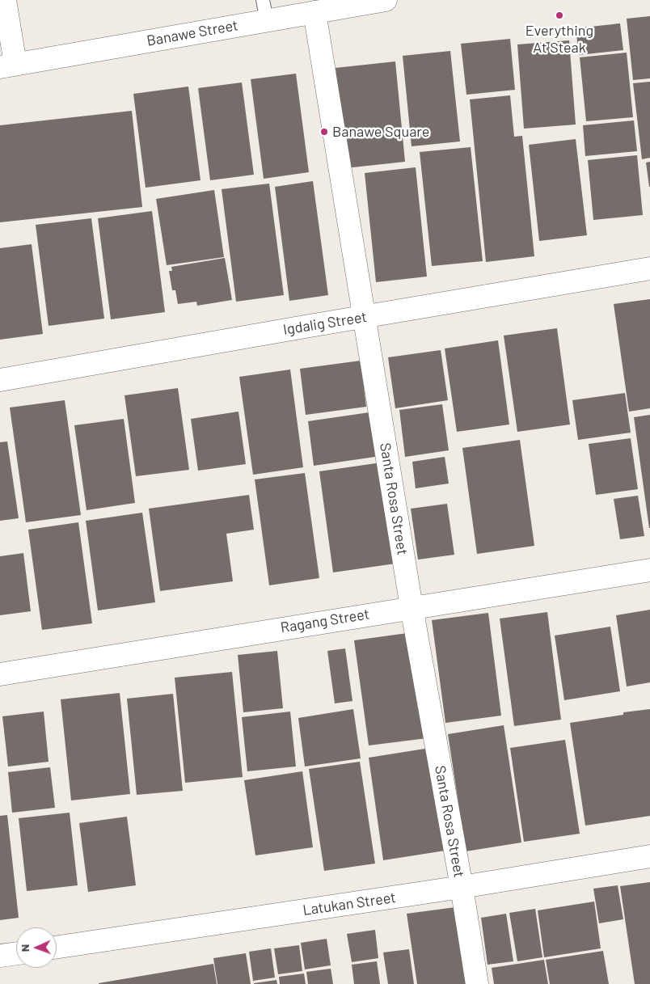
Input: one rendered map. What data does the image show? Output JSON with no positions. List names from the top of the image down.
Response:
{
  "streets": {
    "street": [
      "Banawe Street",
      "Igdalig Street",
      "Santa Rosa Street",
      "Ragang Street",
      "Latukan Street"
    ]
  },
  "crossings": [
    ["Banawe Street", "Santa Rosa Street"],
    ["Igdalig Street", "Santa Rosa Street"],
    ["Santa Rosa Street", "Ragang Street"],
    ["Santa Rosa Street", "Latukan Street"]
  ],
  "places": ["Everything At Steak", "Banawe Square"],
  "north": "left"
}
